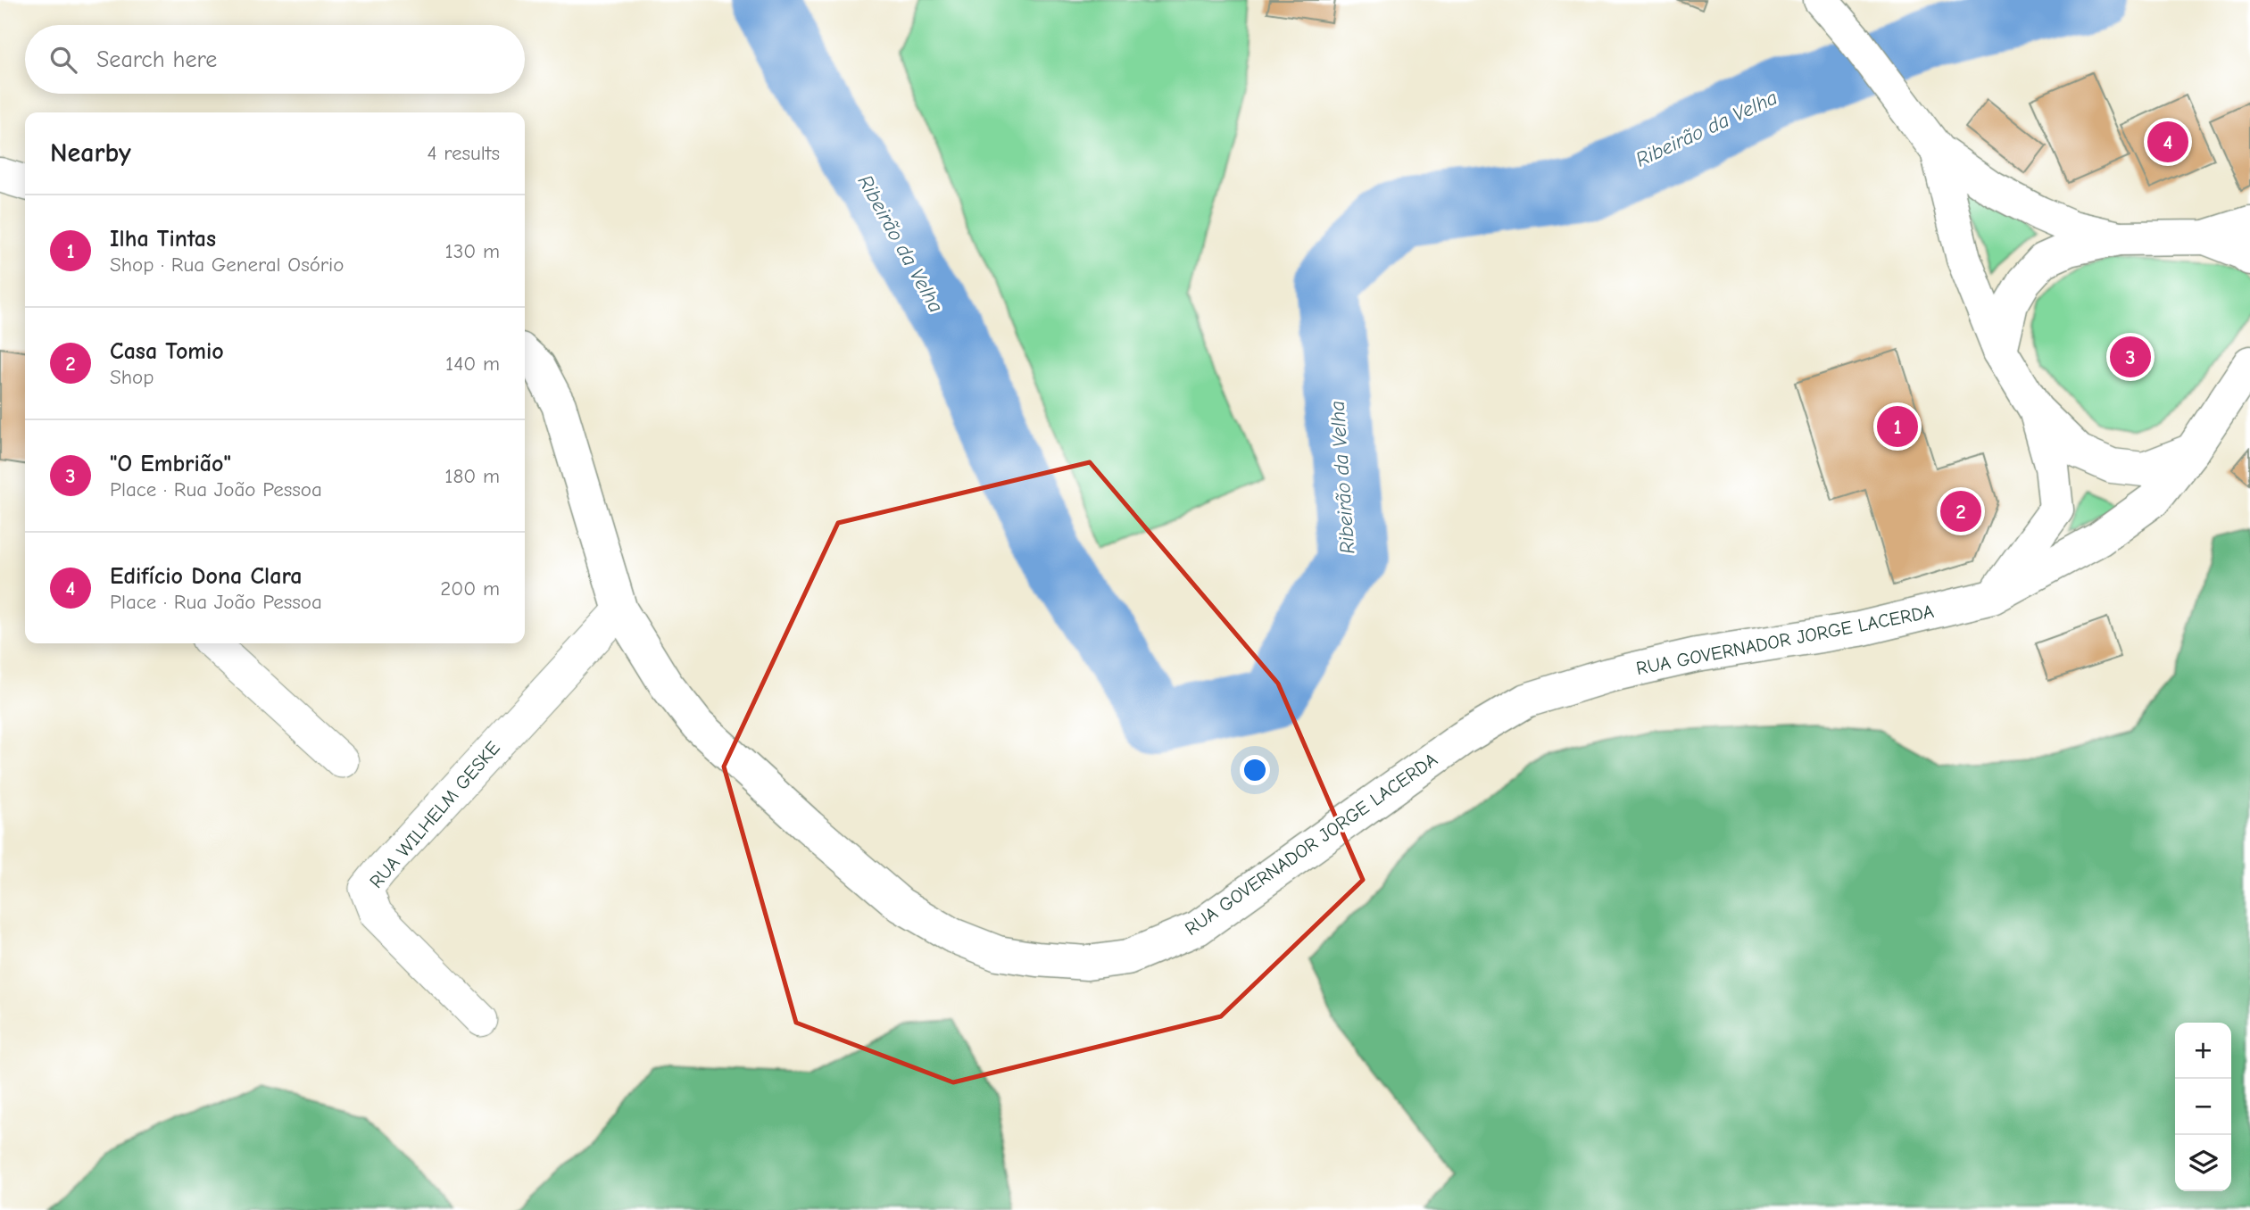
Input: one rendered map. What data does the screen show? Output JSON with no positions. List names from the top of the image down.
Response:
{
  "streets": {
    "main road": ["RUA GOVERNADOR JORGE LACERDA"],
    "street": ["RUA WILHELM GESKE"]
  },
  "crossings": [
    ["RUA GOVERNADOR JORGE LACERDA", "RUA WILHELM GESKE"]
  ],
  "water": ["Ribeirão da Velha"],
  "page": {
    "search": "Search here",
    "heading": ["Nearby", "4 results"],
    "pins": [
      "4",
      "3",
      "1",
      "2"
    ],
    "list": [
      {
        "mark": "1",
        "name": "Ilha Tintas",
        "note": "Shop · Rua General Osório",
        "value": "130 m"
      },
      {
        "mark": "2",
        "name": "Casa Tomio",
        "note": "Shop",
        "value": "140 m"
      },
      {
        "mark": "3",
        "name": "\"O Embrião\"",
        "note": "Place · Rua João Pessoa",
        "value": "180 m"
      },
      {
        "mark": "4",
        "name": "Edifício Dona Clara",
        "note": "Place · Rua João Pessoa",
        "value": "200 m"
      }
    ],
    "map_buttons": ["+", "−"]
  }
}
